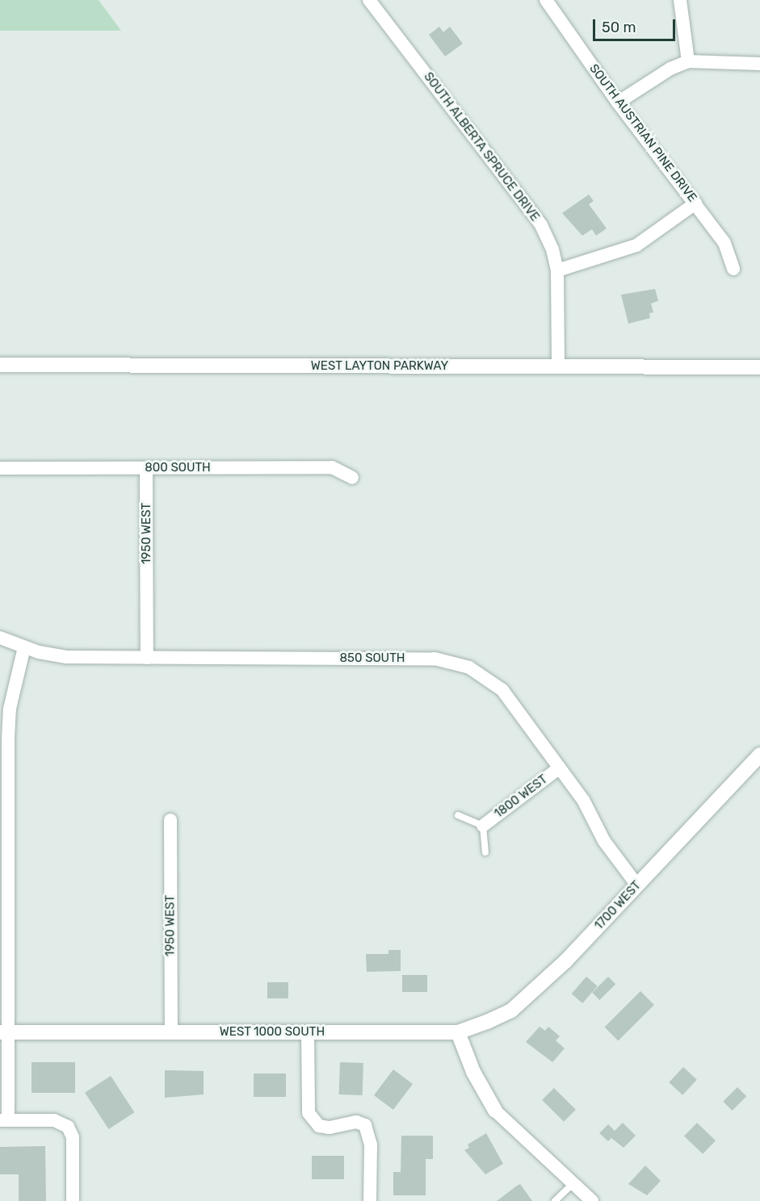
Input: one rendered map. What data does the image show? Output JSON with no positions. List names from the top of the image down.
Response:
{
  "streets": {
    "street": [
      "SOUTH AUSTRIAN PINE DRIVE",
      "SOUTH ALBERTA SPRUCE DRIVE",
      "WEST LAYTON PARKWAY",
      "800 SOUTH",
      "1950 WEST",
      "850 SOUTH",
      "1800 WEST",
      "1700 WEST",
      "WEST 1000 SOUTH"
    ]
  },
  "crossings": [
    ["SOUTH ALBERTA SPRUCE DRIVE", "WEST LAYTON PARKWAY"],
    ["800 SOUTH", "1950 WEST"],
    ["1950 WEST", "850 SOUTH"],
    ["1950 WEST", "WEST 1000 SOUTH"],
    ["850 SOUTH", "1800 WEST"],
    ["850 SOUTH", "1700 WEST"],
    ["1700 WEST", "WEST 1000 SOUTH"]
  ],
  "scale_bar": "50 m"
}
